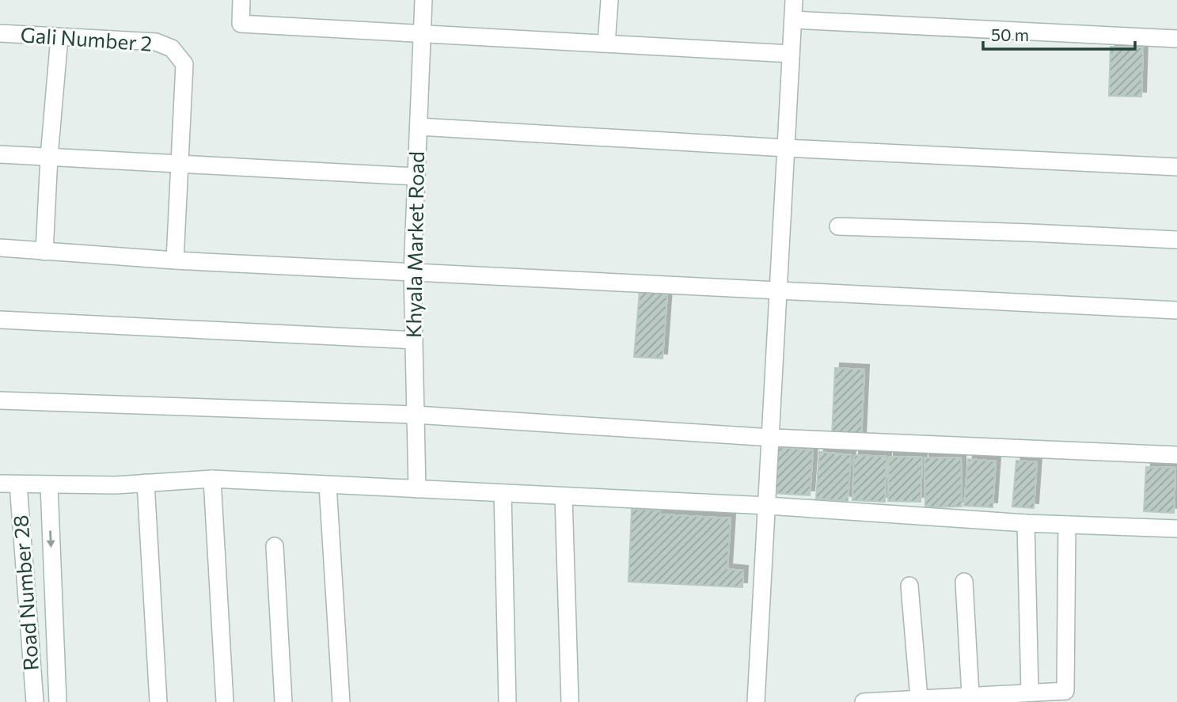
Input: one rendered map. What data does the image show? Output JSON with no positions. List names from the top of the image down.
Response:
{
  "streets": {
    "street": ["Gali Number 2", "Khyala Market Road", "Road Number 28"]
  },
  "scale_bar": "50 m"
}
